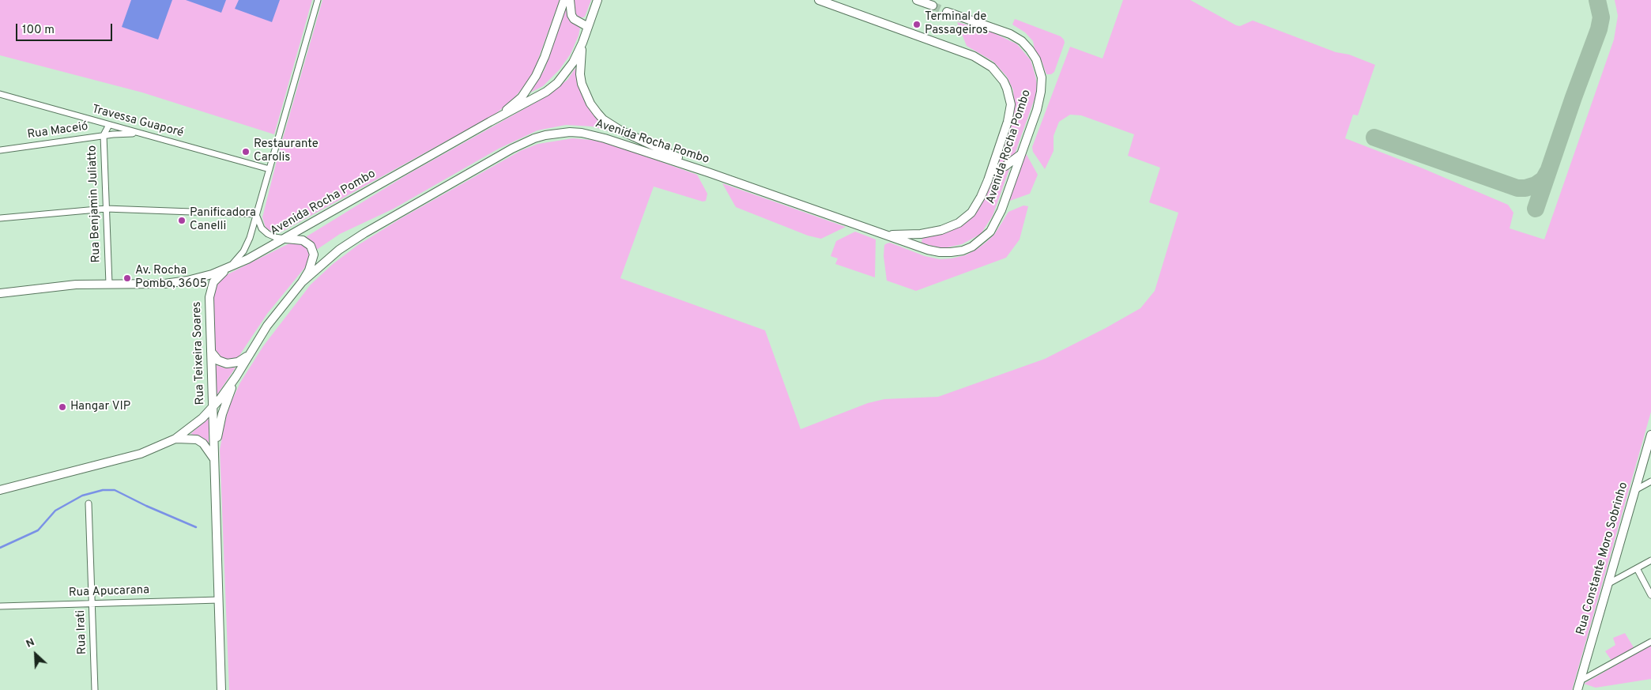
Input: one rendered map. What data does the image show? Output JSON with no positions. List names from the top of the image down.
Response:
{
  "streets": {
    "main road": ["Avenida Rocha Pombo", "Rua Teixeira Soares", "Rua Constante Moro Sobrinho"],
    "street": [
      "Travessa Guaporé",
      "Rua Maceió",
      "Rua Benjamin Juliatto",
      "Rua Apucarana",
      "Rua Irati"
    ]
  },
  "crossings": [
    ["Travessa Guaporé", "Rua Maceió"],
    ["Travessa Guaporé", "Rua Benjamin Juliatto"],
    ["Travessa Guaporé", "Rua Teixeira Soares"],
    ["Rua Maceió", "Rua Benjamin Juliatto"],
    ["Avenida Rocha Pombo", "Rua Teixeira Soares"],
    ["Rua Teixeira Soares", "Rua Apucarana"],
    ["Rua Apucarana", "Rua Irati"]
  ],
  "places": [
    "Terminal de Passageiros",
    "Restaurante Carolis",
    "Panificadora Canelli",
    "Av. Rocha Pombo, 3605",
    "Hangar VIP"
  ],
  "scale_bar": "100 m",
  "north": "top left"
}
